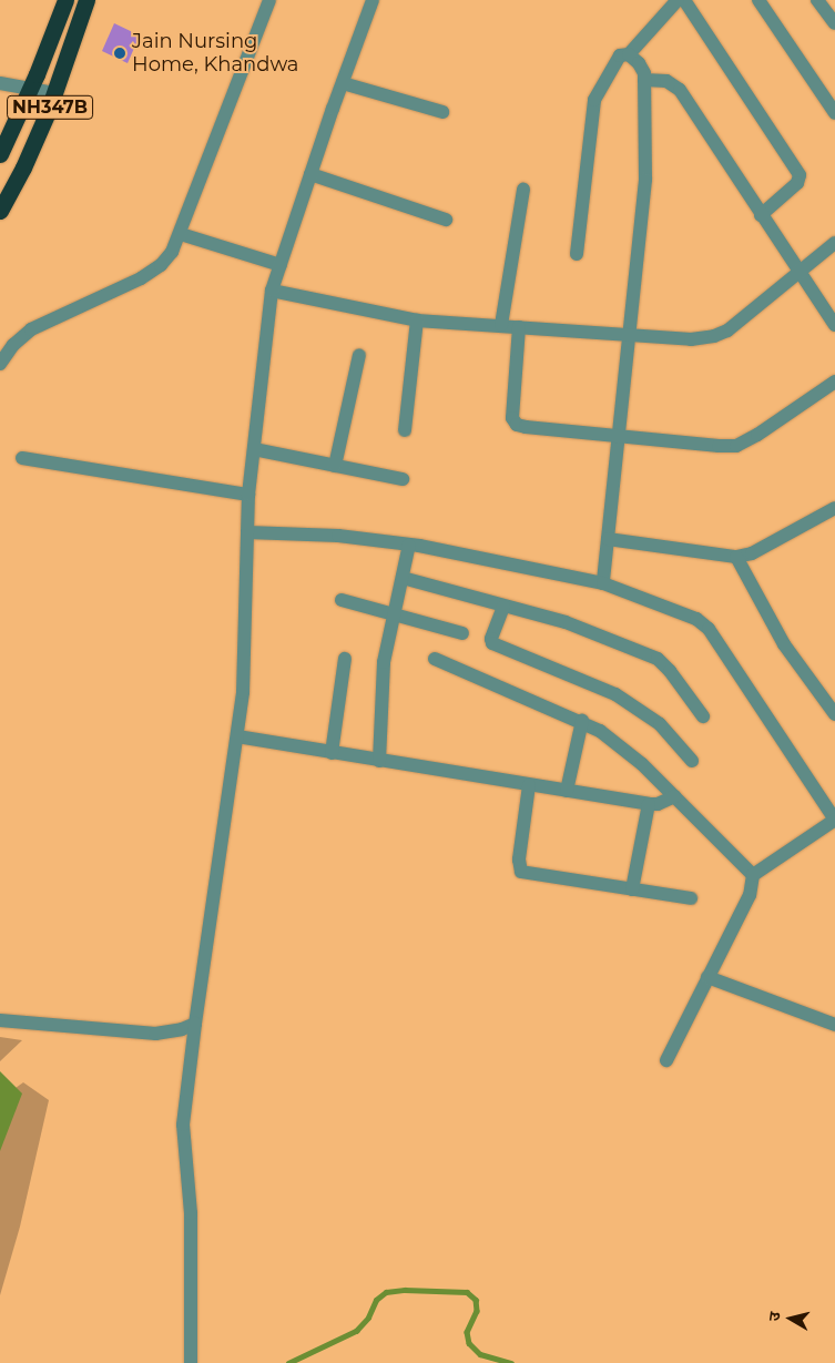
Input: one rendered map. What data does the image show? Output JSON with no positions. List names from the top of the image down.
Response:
{
  "streets": {
    "highway": ["NH347B"]
  },
  "places": ["Jain Nursing Home, Khandwa"],
  "north": "left"
}
